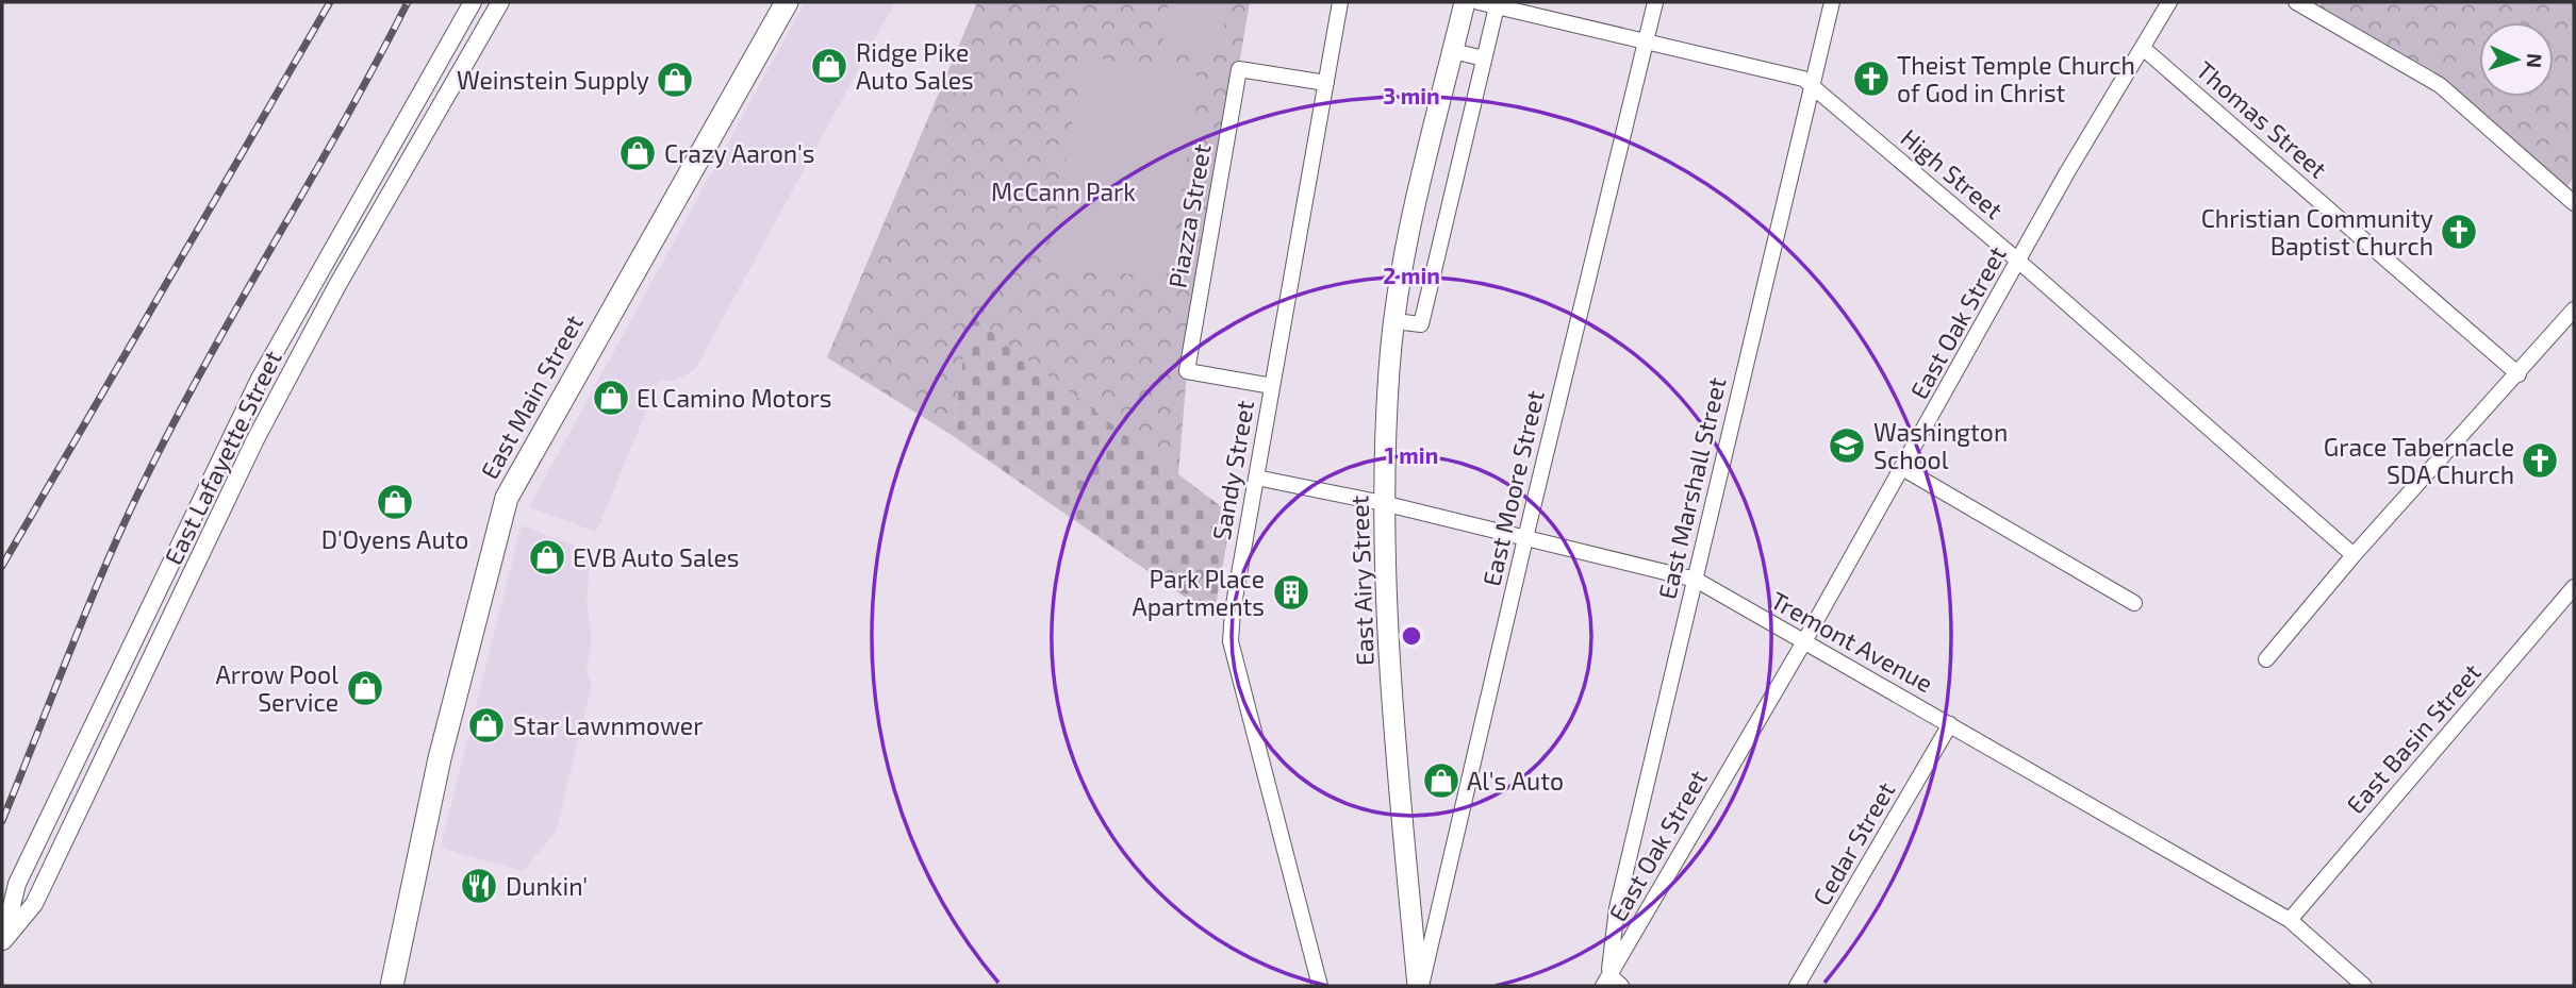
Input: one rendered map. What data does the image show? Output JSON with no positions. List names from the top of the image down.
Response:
{
  "streets": {
    "main road": ["East Main Street", "East Airy Street"],
    "street": [
      "Thomas Street",
      "High Street",
      "Piazza Street",
      "East Oak Street",
      "East Lafayette Street",
      "Sandy Street",
      "East Moore Street",
      "East Marshall Street",
      "Tremont Avenue",
      "East Basin Street",
      "Cedar Street"
    ]
  },
  "crossings": [
    ["Thomas Street", "East Oak Street"],
    ["High Street", "East Oak Street"],
    ["High Street", "East Moore Street"],
    ["High Street", "East Marshall Street"],
    ["Piazza Street", "Sandy Street"],
    ["East Oak Street", "East Marshall Street"],
    ["East Oak Street", "Tremont Avenue"],
    ["Sandy Street", "Tremont Avenue"],
    ["East Moore Street", "East Airy Street"],
    ["East Moore Street", "Tremont Avenue"],
    ["East Marshall Street", "Tremont Avenue"],
    ["East Airy Street", "Tremont Avenue"],
    ["Tremont Avenue", "East Basin Street"],
    ["Tremont Avenue", "Cedar Street"]
  ],
  "parks": ["McCann Park"],
  "places": {
    "shop": [
      "Ridge Pike Auto Sales",
      "Weinstein Supply",
      "Crazy Aaron's",
      "El Camino Motors",
      "D'Oyens Auto",
      "EVB Auto Sales",
      "Arrow Pool Service",
      "Star Lawnmower",
      "Al's Auto"
    ],
    "church": ["Theist Temple Church of God in Christ", "Christian Community Baptist Church", "Grace Tabernacle SDA Church"],
    "school or university": ["Washington School"],
    "building": ["Park Place Apartments"],
    "restaurant": ["Dunkin'"]
  },
  "north": "right",
  "rings": ["3 min", "2 min", "1 min"]
}
